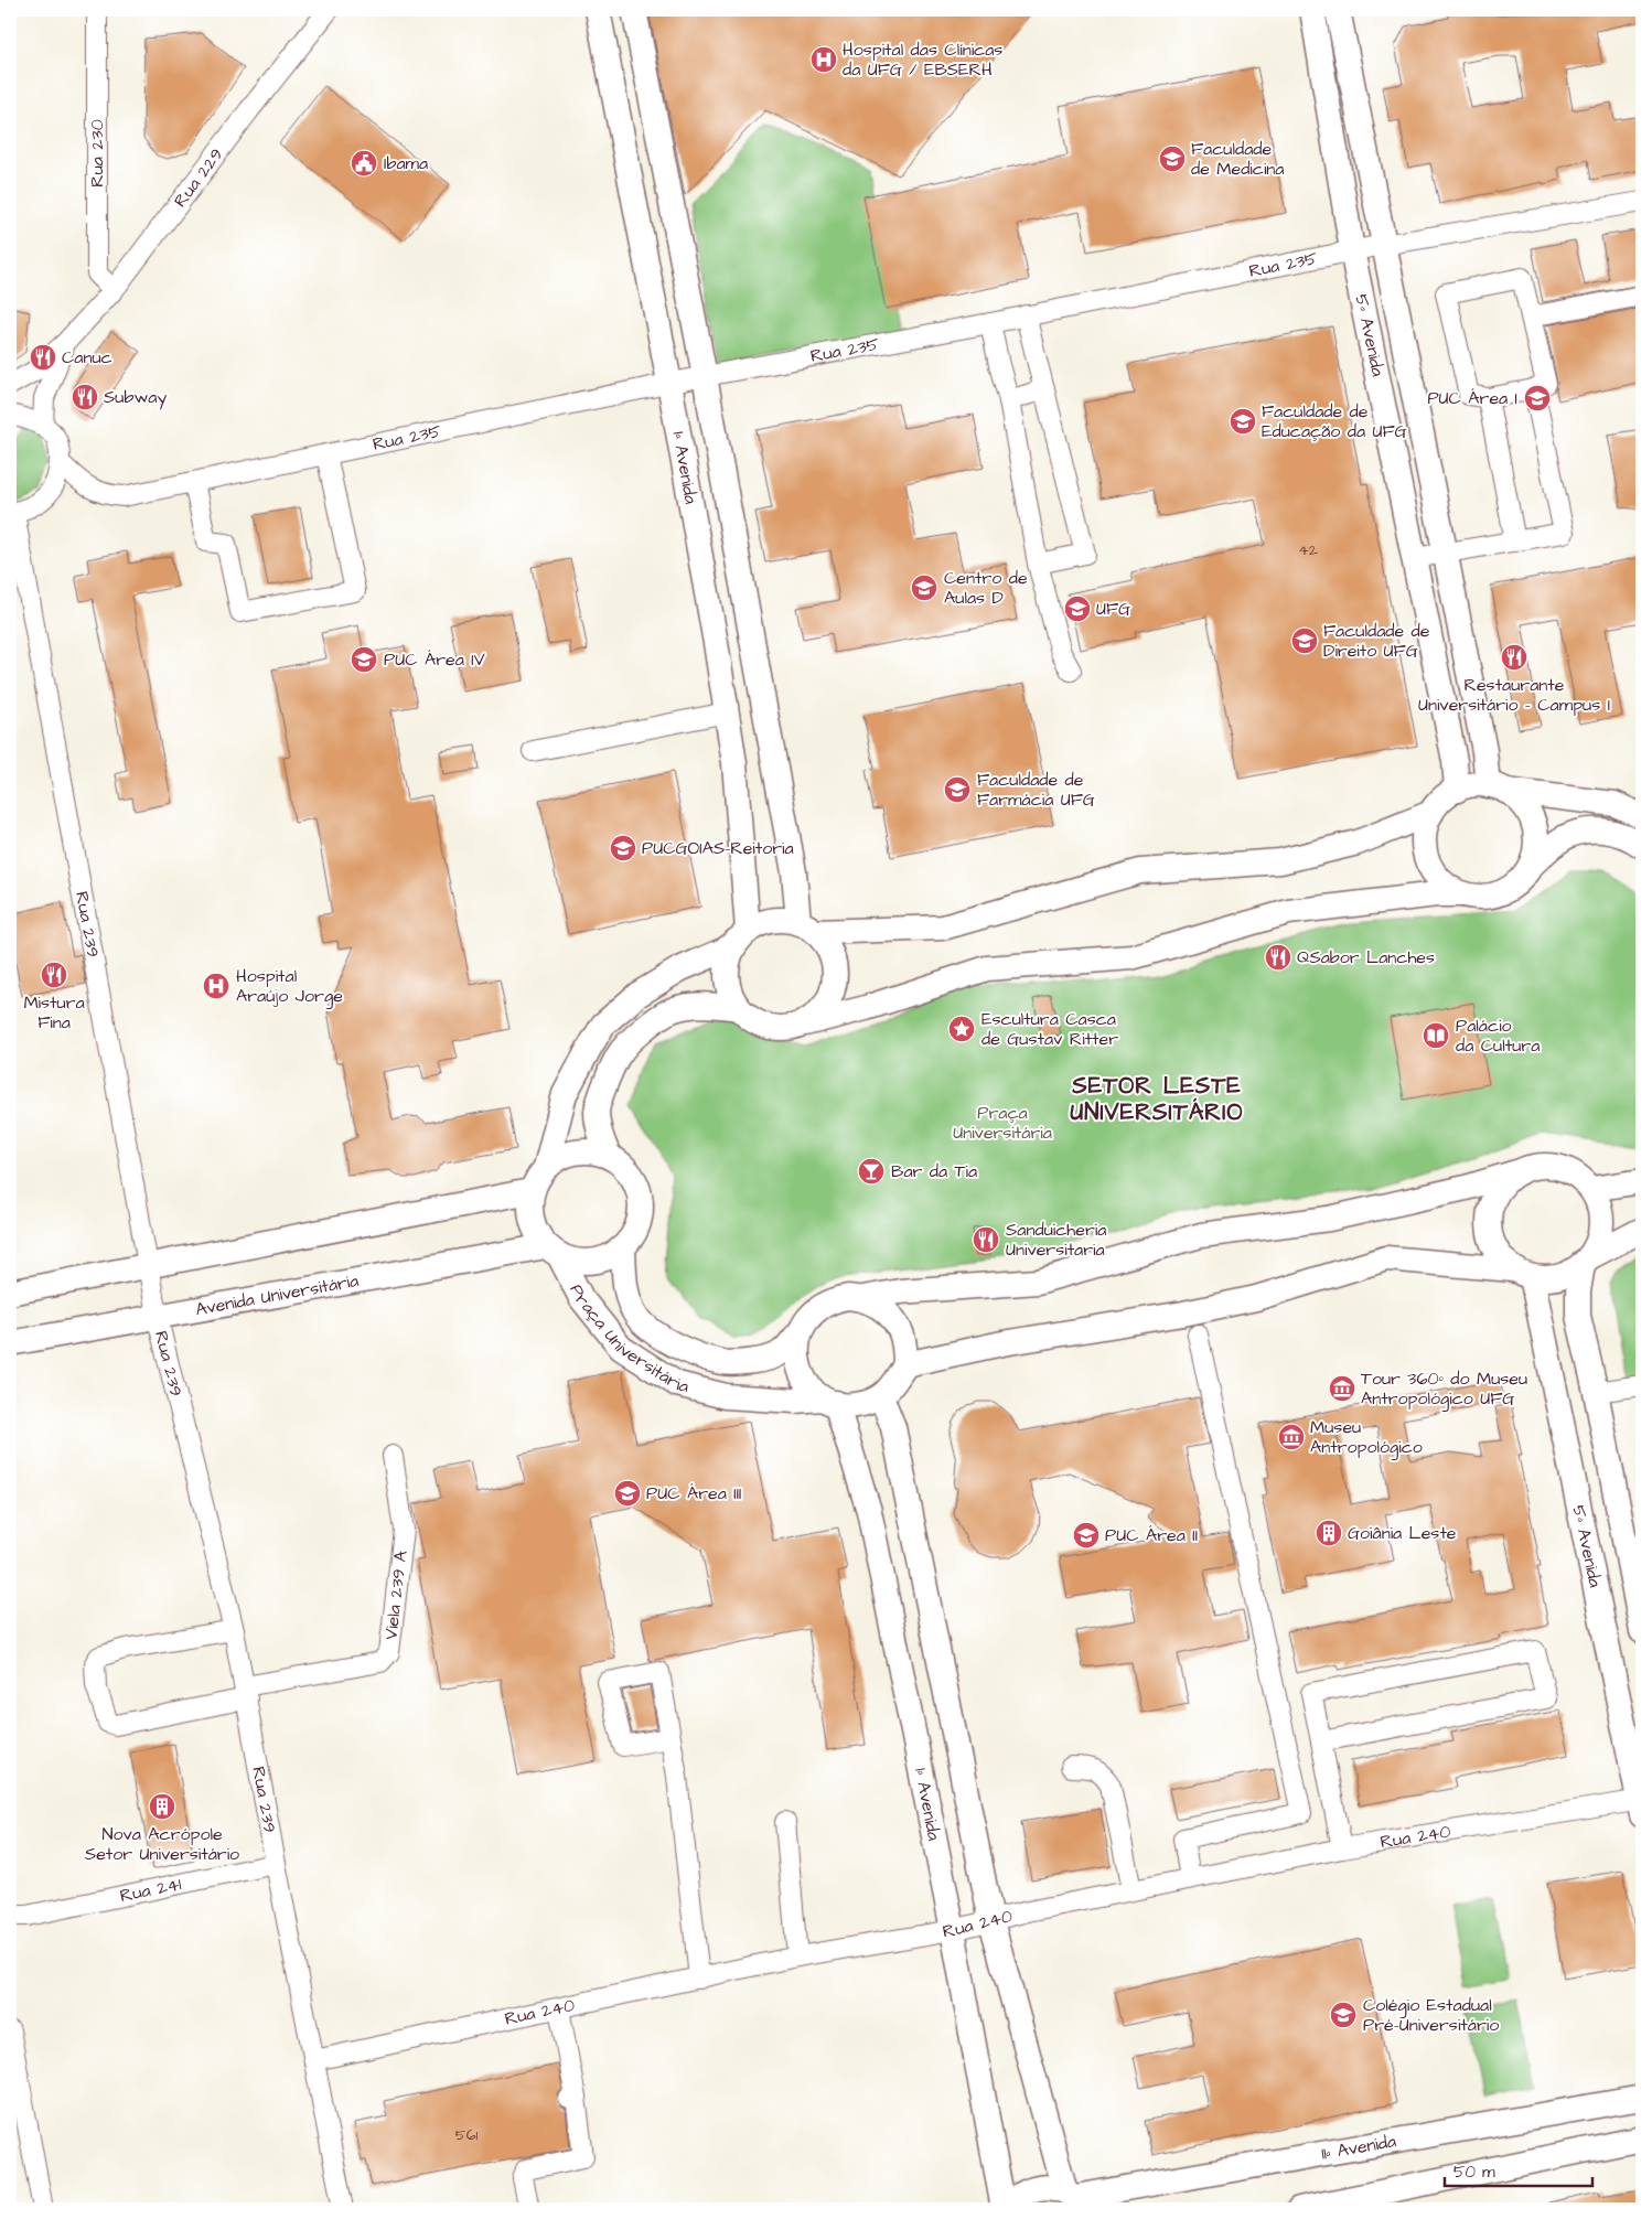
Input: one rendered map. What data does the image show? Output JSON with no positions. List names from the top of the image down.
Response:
{
  "streets": {
    "main road": [
      "5ª Avenida",
      "1ª Avenida",
      "Avenida Universitária",
      "Praça Universitária",
      "11ª Avenida"
    ],
    "street": [
      "Rua 230",
      "Rua 229",
      "Rua 235",
      "Rua 239",
      "Viela 239 A",
      "Rua 240",
      "Rua 241"
    ]
  },
  "crossings": [
    ["Rua 230", "Rua 229"],
    ["Rua 235", "5ª Avenida"],
    ["Rua 235", "1ª Avenida"],
    ["5ª Avenida", "Rua 240"],
    ["1ª Avenida", "Praça Universitária"],
    ["1ª Avenida", "Rua 240"],
    ["1ª Avenida", "11ª Avenida"],
    ["Rua 239", "Avenida Universitária"],
    ["Rua 239", "Viela 239 A"],
    ["Rua 239", "Rua 240"],
    ["Rua 239", "Rua 241"],
    ["Avenida Universitária", "Praça Universitária"]
  ],
  "districts": ["SETOR LESTE UNIVERSITÁRIO"],
  "parks": ["Praça Universitária"],
  "places": {
    "hospital": ["Hospital das Clínicas da UFG / EBSERH", "Hospital Araújo Jorge"],
    "school or university": [
      "Faculdade de Medicina",
      "PUC Área I",
      "Faculdade de Educação da UFG",
      "Centro de Aulas D",
      "UFG",
      "Faculdade de Direito UFG",
      "PUC Área IV",
      "Faculdade de Farmácia UFG",
      "PUCGOIAS-Reitoria",
      "PUC Área III",
      "PUC Área II",
      "Colégio Estadual Pré-Universitário"
    ],
    "public building": ["Ibama"],
    "restaurant": [
      "Canuc",
      "Subway",
      "Restaurante Universitário - Campus I",
      "QSabor Lanches",
      "Mistura Fina",
      "Sanduicheria Universitaria"
    ],
    "place": ["Escultura Casca de Gustav Ritter"],
    "library": ["Palácio da Cultura"],
    "bar": ["Bar da Tia"],
    "museum": ["Tour 360º do Museu Antropológico UFG", "Museu Antropológico"],
    "building": ["Goiânia Leste", "Nova Acrópole Setor Universitário"]
  },
  "house_numbers": ["42", "561"],
  "scale_bar": "50 m"
}
